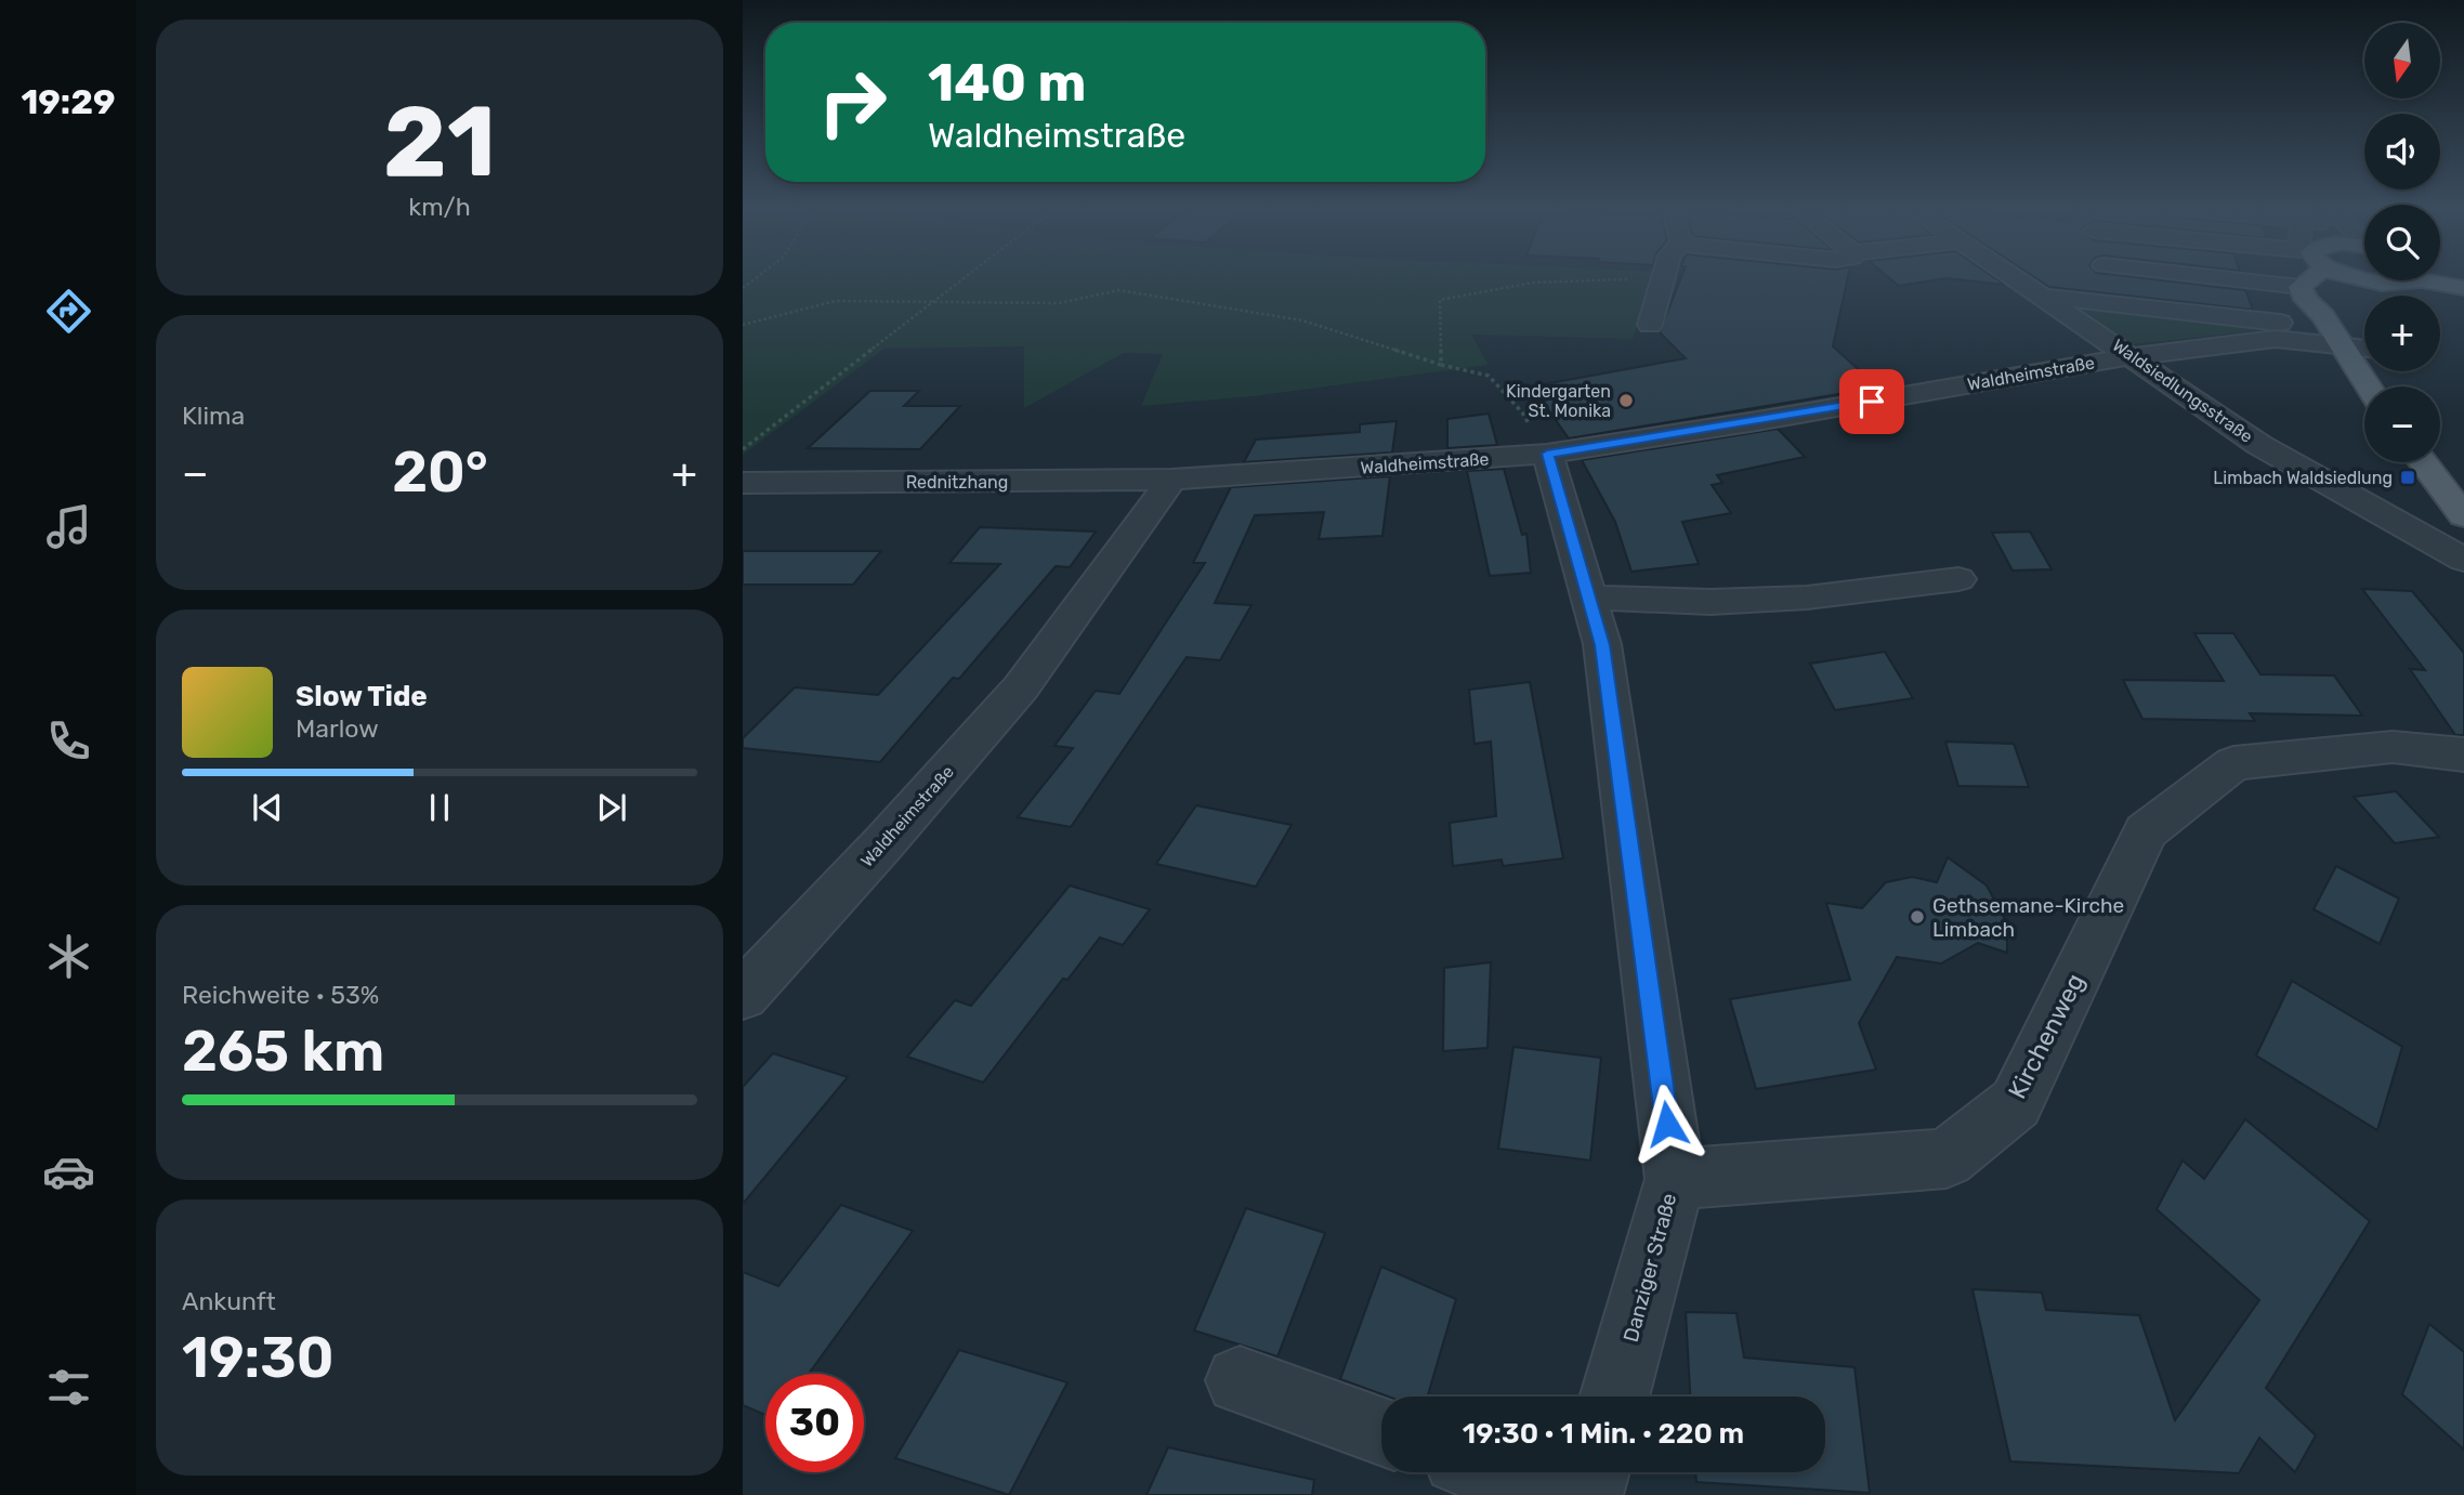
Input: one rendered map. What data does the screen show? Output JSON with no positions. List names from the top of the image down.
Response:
{
  "streets": {
    "street": [
      "Waldheimstraße",
      "Waldsiedlungsstraße",
      "Rednitzhang",
      "Kirchenweg",
      "Danziger Straße"
    ]
  },
  "crossings": [
    ["Waldheimstraße", "Waldsiedlungsstraße"],
    ["Waldheimstraße", "Rednitzhang"],
    ["Waldheimstraße", "Danziger Straße"],
    ["Kirchenweg", "Danziger Straße"]
  ],
  "places": {
    "other": ["Kindergarten St. Monika", "Gethsemane-Kirche Limbach"],
    "transit": ["Limbach Waldsiedlung"]
  },
  "north": "bottom",
  "page": {
    "tabs": "19:29",
    "tile": [
      ["21", "km/h"],
      "Klima",
      ["Reichweite · 53%", "265 km"],
      ["Ankunft", "19:30"]
    ],
    "map_buttons": ["+", "−"],
    "turn": ["140 m", "Waldheimstraße"],
    "heat": ["−", "20°", "+"],
    "song": ["Slow Tide", "Marlow"],
    "limit": "30",
    "trip": "19:30 · 1 Min. · 220 m"
  }
}
